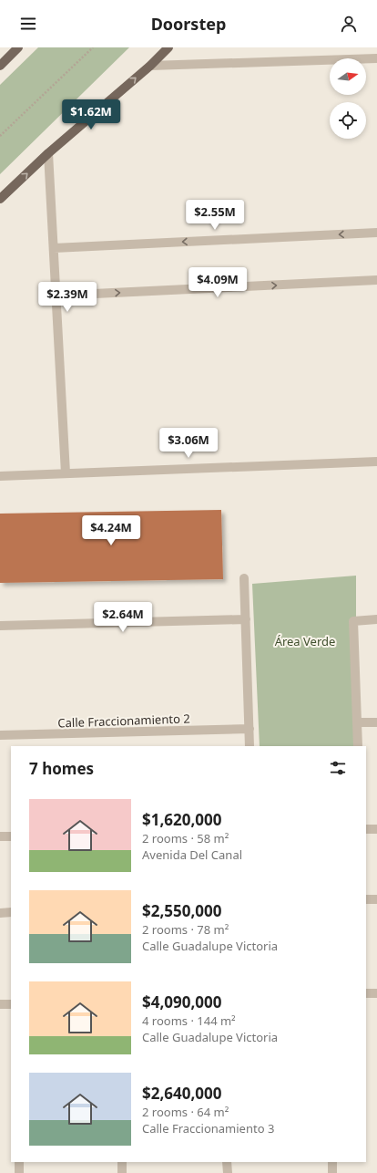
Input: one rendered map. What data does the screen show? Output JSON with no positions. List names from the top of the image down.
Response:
{
  "streets": {
    "street": ["Calle Fraccionamiento 2"]
  },
  "parks": ["Área Verde"],
  "north": "right",
  "page": {
    "header": "Doorstep",
    "price": [
      "$1.62M",
      "$2.55M",
      "$4.09M",
      "$2.39M",
      "$3.06M",
      "$4.24M",
      "$2.64M"
    ],
    "heading": "7 homes",
    "list": [
      {
        "name": "$1,620,000",
        "note": "2 rooms · 58 m² · Avenida Del Canal"
      },
      {
        "name": "$2,550,000",
        "note": "2 rooms · 78 m² · Calle Guadalupe Victoria"
      },
      {
        "name": "$4,090,000",
        "note": "4 rooms · 144 m² · Calle Guadalupe Victoria"
      },
      {
        "name": "$2,640,000",
        "note": "2 rooms · 64 m² · Calle Fraccionamiento 3"
      }
    ]
  }
}
